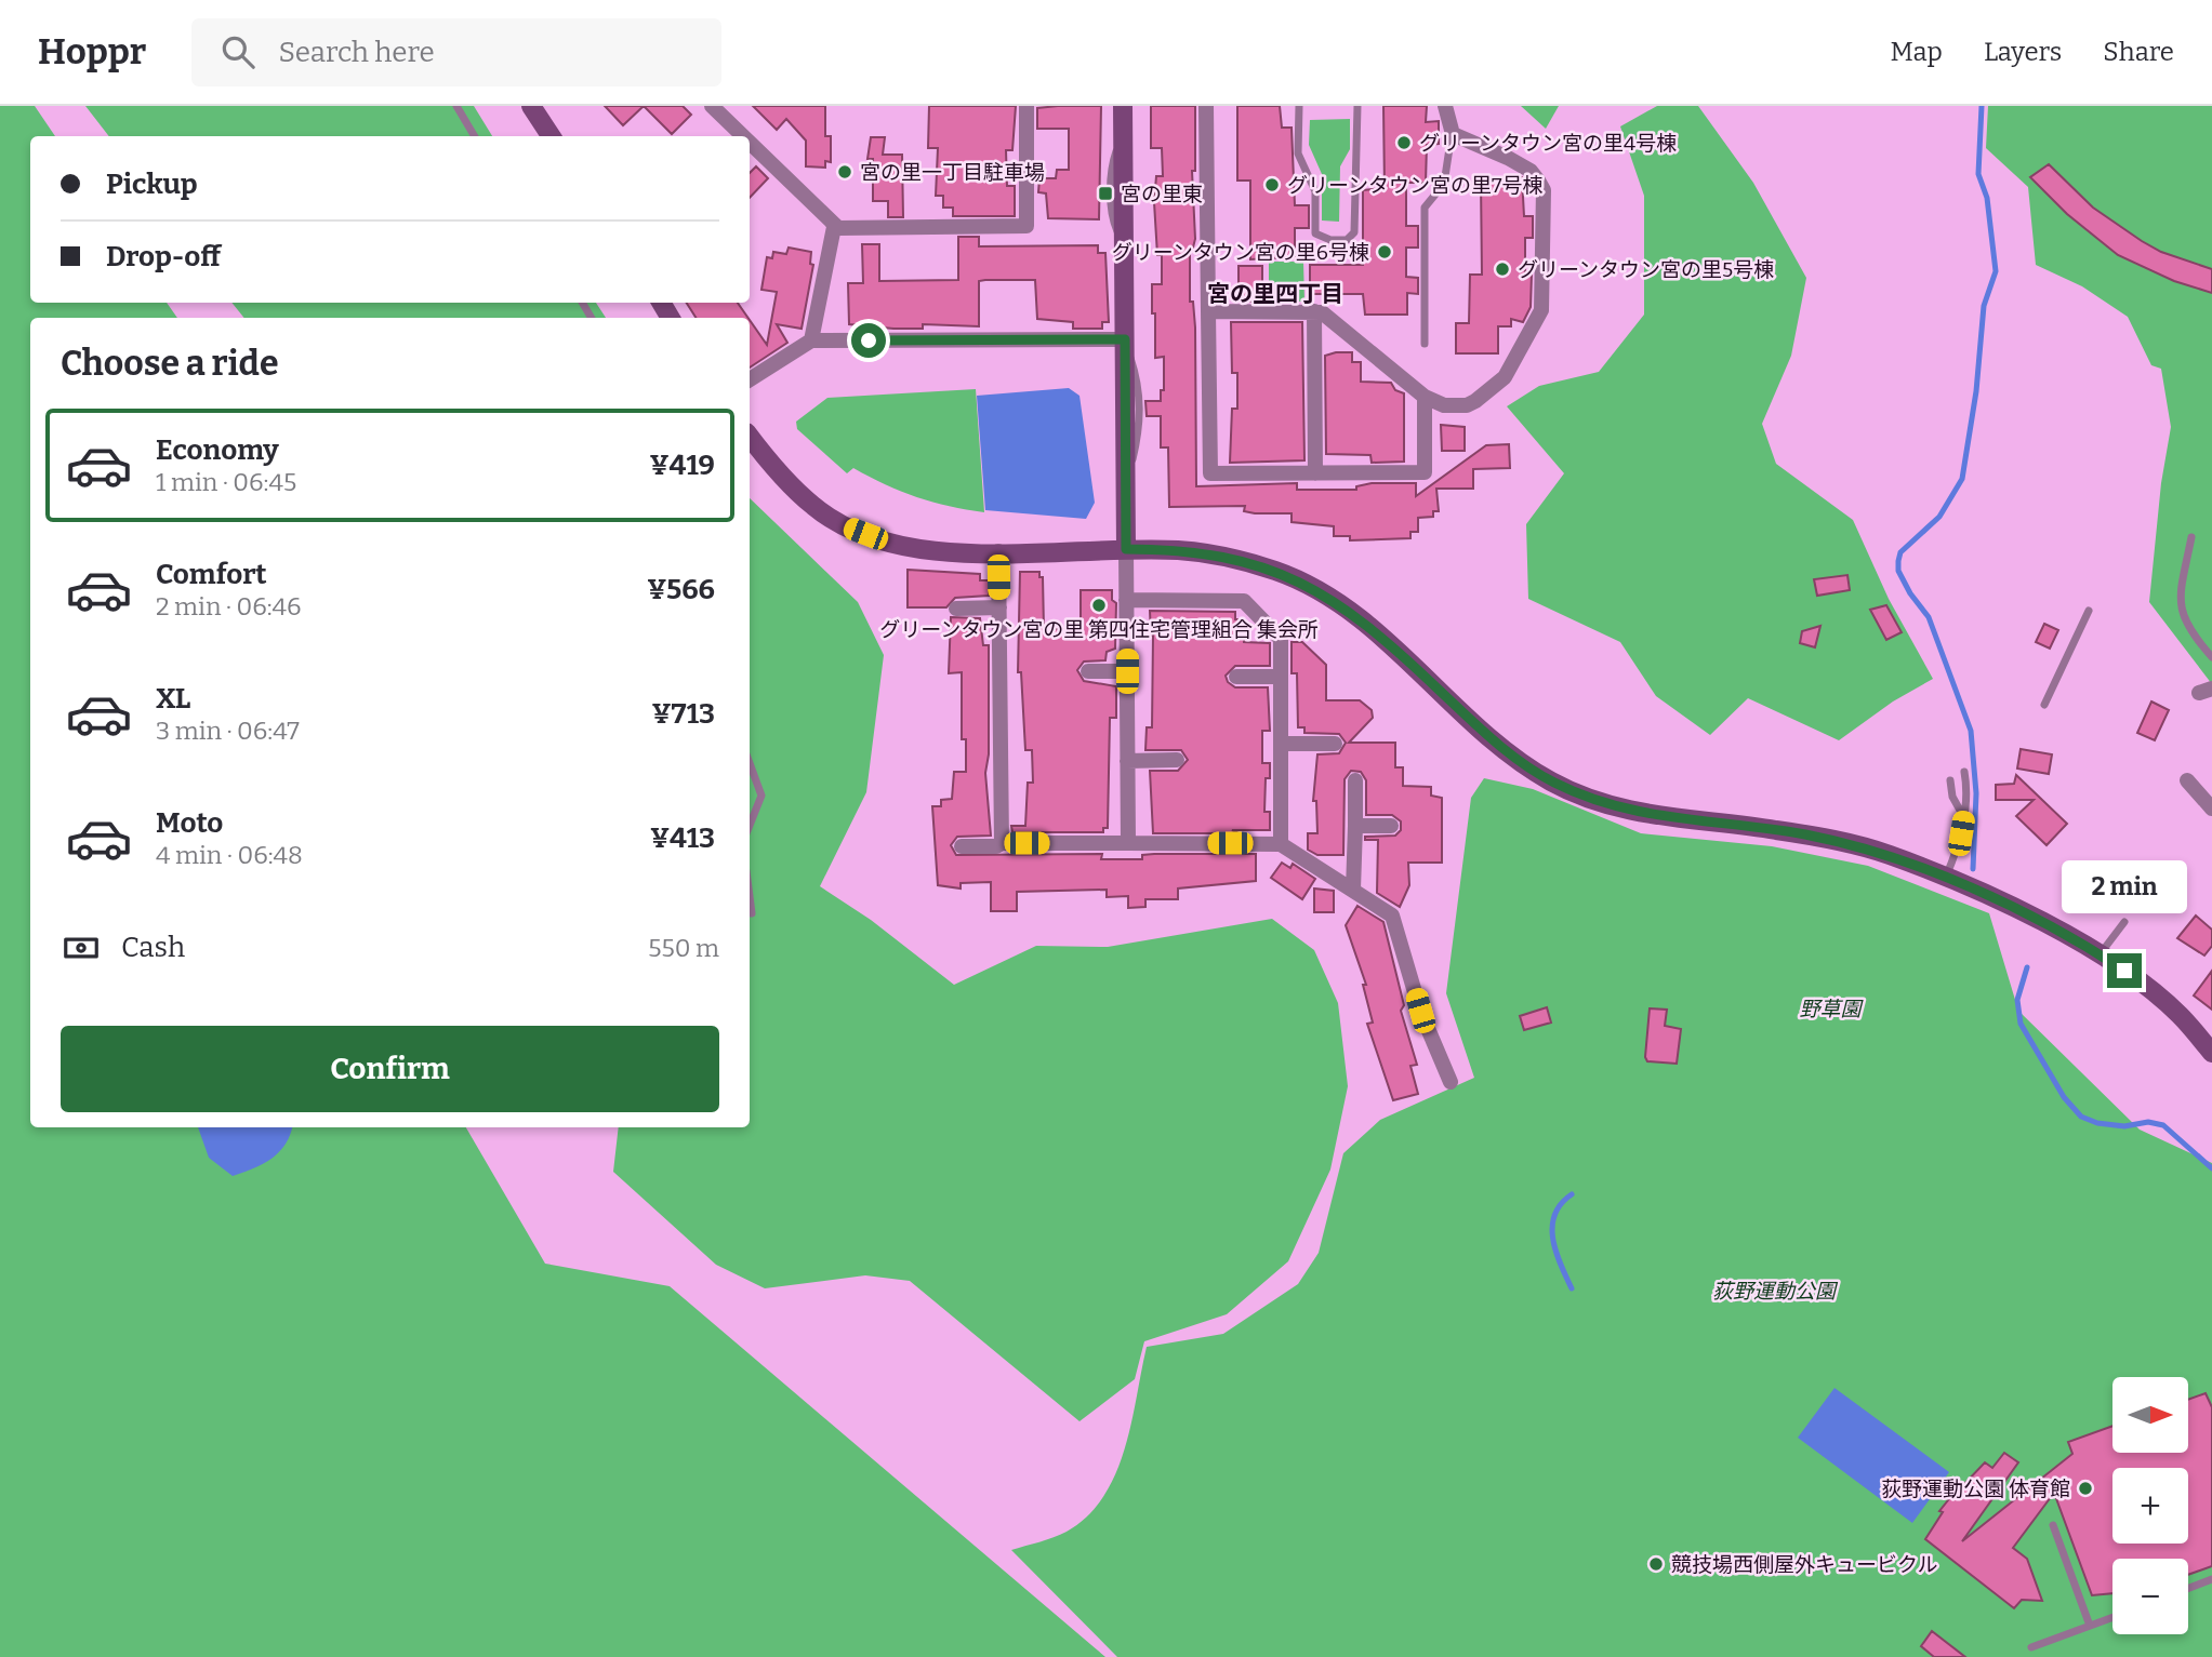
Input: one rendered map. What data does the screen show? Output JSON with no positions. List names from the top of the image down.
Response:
{
  "districts": ["宮の里四丁目"],
  "parks": ["野草園", "荻野運動公園"],
  "places": {
    "other": [
      "グリーンタウン宮の里4号棟",
      "宮の里一丁目駐車場",
      "グリーンタウン宮の里7号棟",
      "グリーンタウン宮の里6号棟",
      "グリーンタウン宮の里5号棟",
      "グリーンタウン宮の里 第四住宅管理組合 集会所",
      "荻野運動公園 体育館",
      "競技場西側屋外キュービクル"
    ],
    "transit": ["宮の里東"]
  },
  "north": "right",
  "page": {
    "header": "Hoppr",
    "search": "Search here",
    "nav": ["Map", "Layers", "Share"],
    "banner": ["Pickup", "Drop-off"],
    "heading": "Choose a ride",
    "list": [
      {
        "name": "Economy",
        "note": "1 min · 06:45",
        "value": "¥419"
      },
      {
        "name": "Comfort",
        "note": "2 min · 06:46",
        "value": "¥566"
      },
      {
        "name": "XL",
        "note": "3 min · 06:47",
        "value": "¥713"
      },
      {
        "name": "Moto",
        "note": "4 min · 06:48",
        "value": "¥413"
      }
    ],
    "bubble": "2 min",
    "pay": ["Cash", "550 m"],
    "buttons": "Confirm",
    "map_buttons": ["+", "−"]
  }
}
